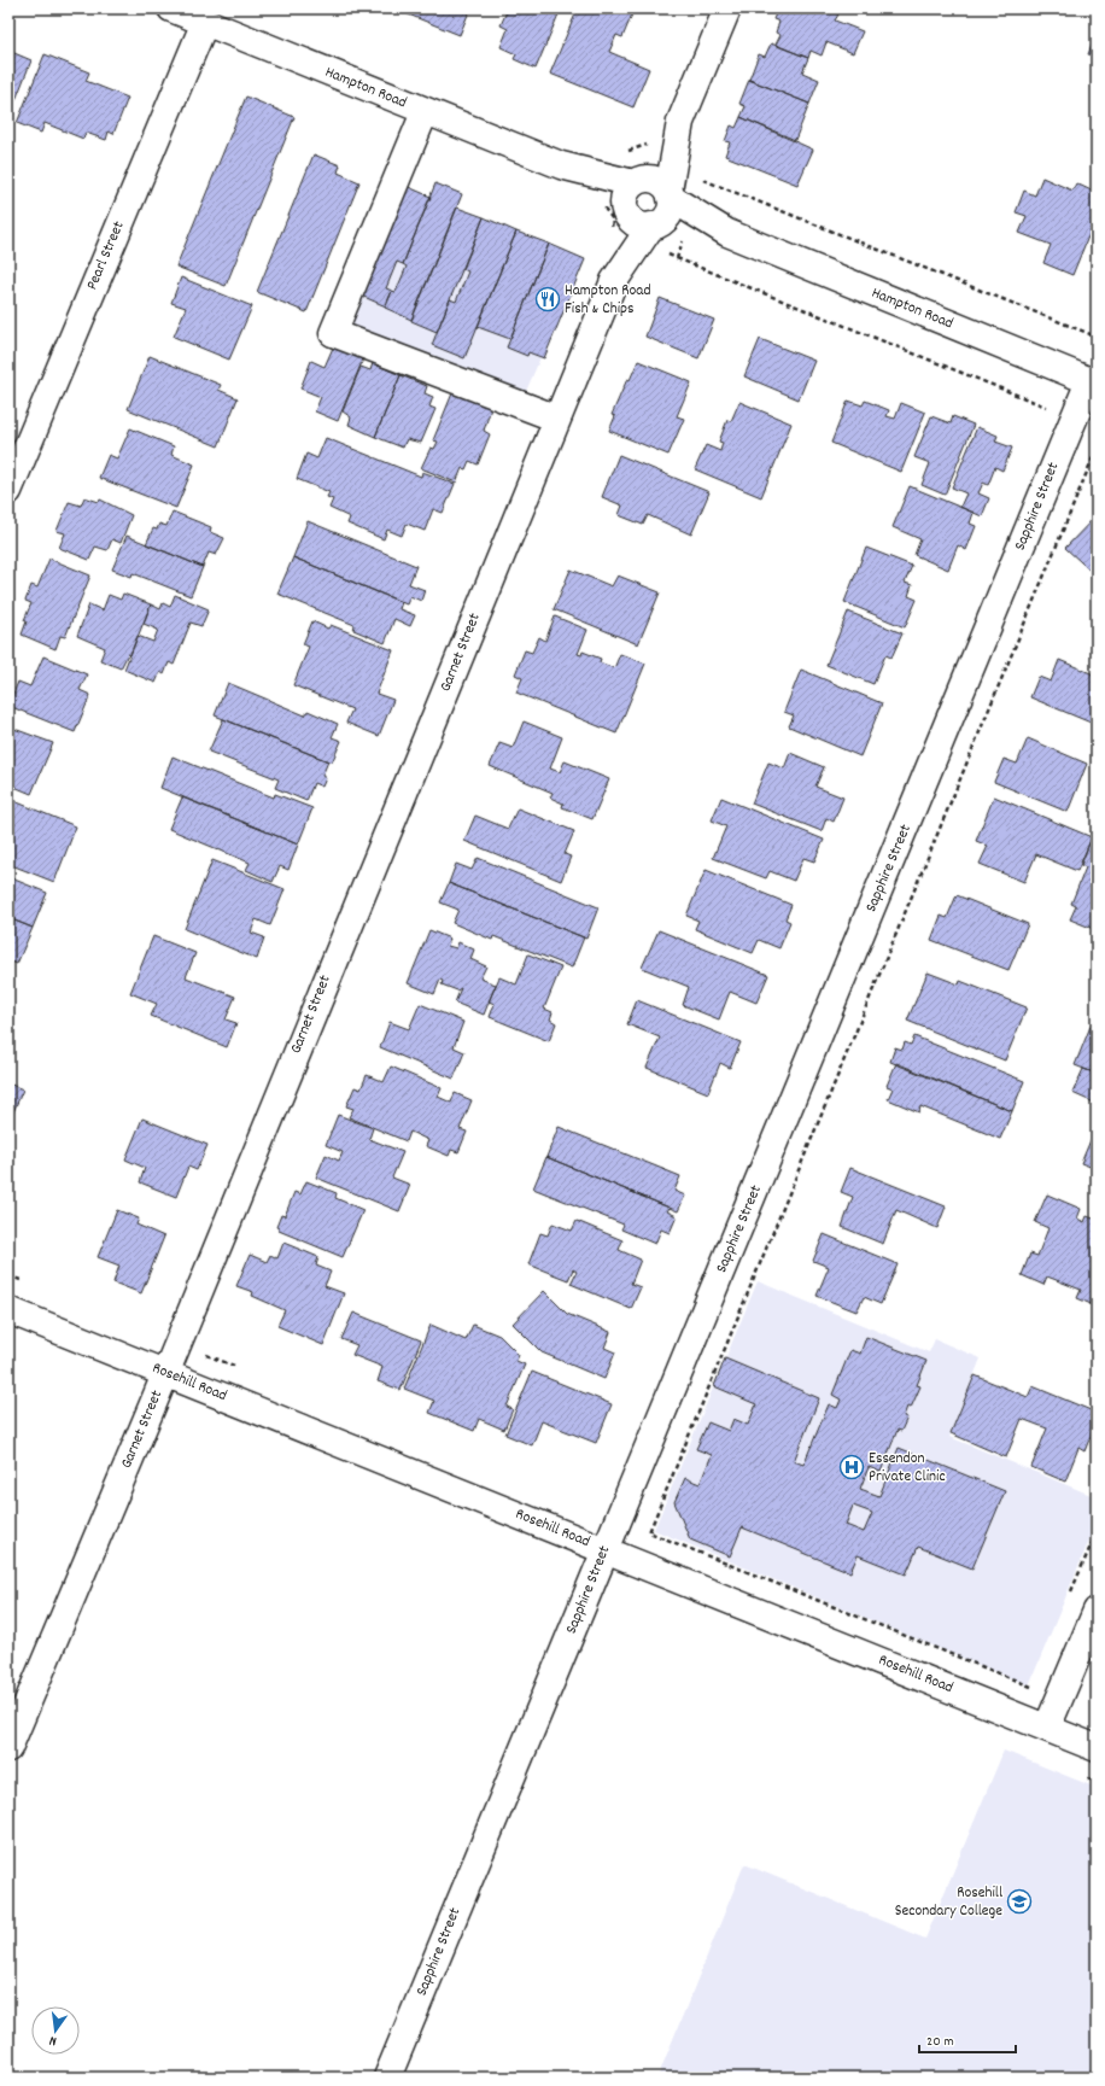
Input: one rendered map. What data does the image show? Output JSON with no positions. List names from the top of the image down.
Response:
{
  "streets": {
    "street": [
      "Hampton Road",
      "Pearl Street",
      "Sapphire Street",
      "Garnet Street",
      "Rosehill Road"
    ]
  },
  "crossings": [
    ["Hampton Road", "Pearl Street"],
    ["Hampton Road", "Sapphire Street"],
    ["Hampton Road", "Garnet Street"],
    ["Sapphire Street", "Rosehill Road"],
    ["Garnet Street", "Rosehill Road"]
  ],
  "places": {
    "restaurant": ["Hampton Road Fish & Chips"],
    "hospital": ["Essendon Private Clinic"],
    "school or university": ["Rosehill Secondary College"]
  },
  "scale_bar": "20 m",
  "north": "bottom"
}
